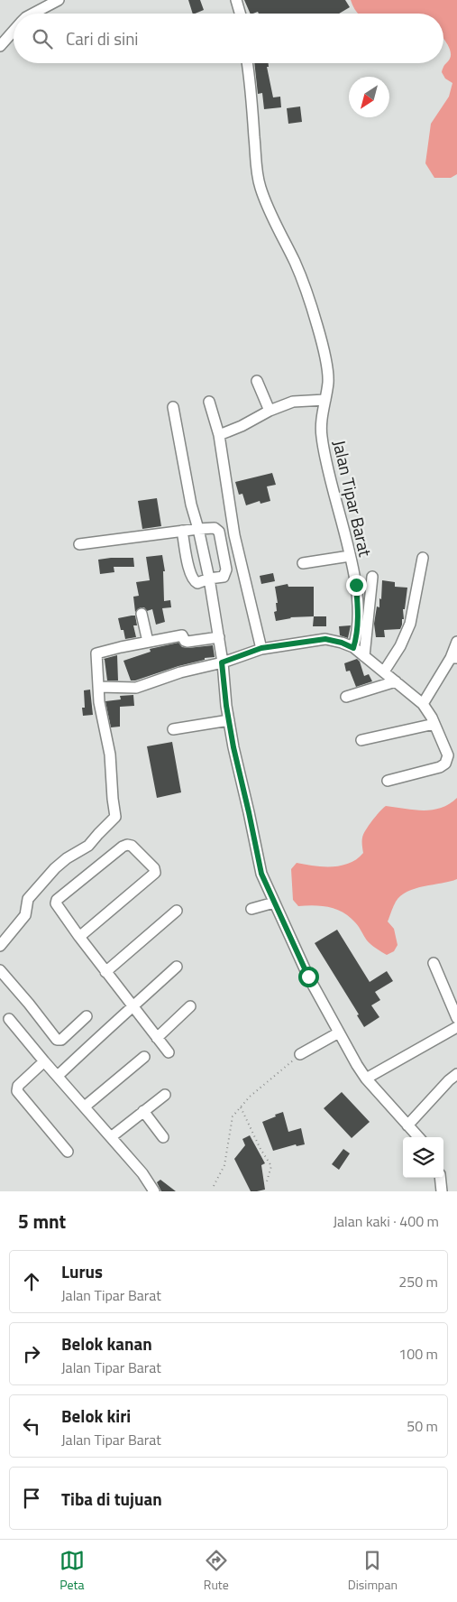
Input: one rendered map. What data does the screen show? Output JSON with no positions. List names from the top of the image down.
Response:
{
  "streets": {
    "street": ["Jalan Tipar Barat"]
  },
  "north": "bottom left",
  "page": {
    "search": "Cari di sini",
    "heading": ["5 mnt", "Jalan kaki · 400 m"],
    "list": [
      ["Lurus", "Jalan Tipar Barat", "250 m"],
      ["Belok kanan", "Jalan Tipar Barat", "100 m"],
      ["Belok kiri", "Jalan Tipar Barat", "50 m"],
      "Tiba di tujuan"
    ],
    "nav": ["Peta", "Rute", "Disimpan"]
  }
}
